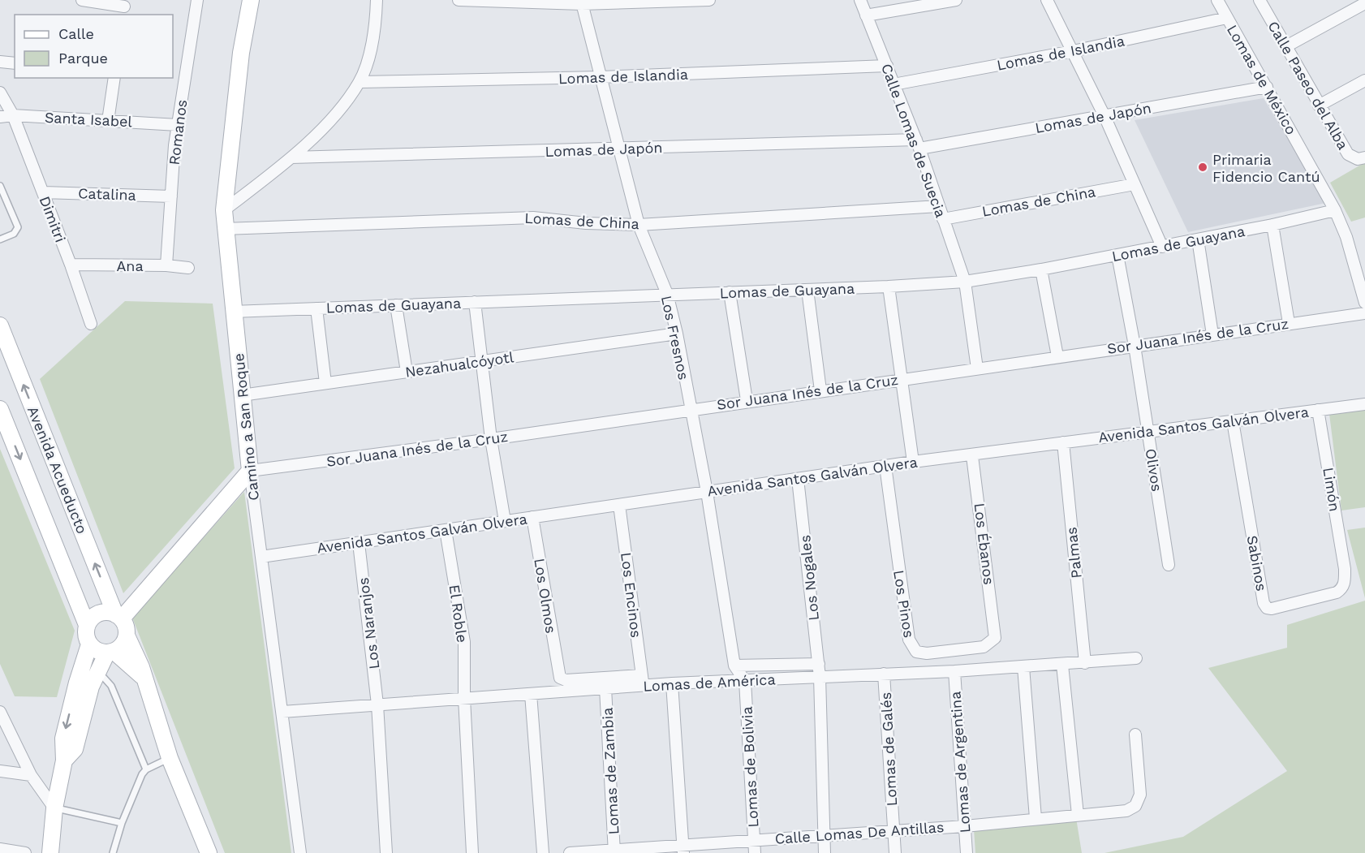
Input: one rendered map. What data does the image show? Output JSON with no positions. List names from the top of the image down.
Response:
{
  "streets": {
    "street": [
      "Lomas de Islandia",
      "Lomas de México",
      "Calle Paseo del Alba",
      "Lomas de Japón",
      "Santa Isabel",
      "Romanos",
      "Calle Lomas de Suecia",
      "Catalina",
      "Lomas de China",
      "Dimitri",
      "Lomas de Guayana",
      "Ana",
      "Sor Juana Inés de la Cruz",
      "Los Fresnos",
      "Nezahualcóyotl",
      "Avenida Santos Galván Olvera",
      "Camino a San Roque",
      "Avenida Acueducto",
      "Olivos",
      "Limón",
      "Los Ébanos",
      "Palmas",
      "Sabinos",
      "Los Nogales",
      "Los Encinos",
      "Los Olmos",
      "Los Pinos",
      "El Roble",
      "Los Naranjos",
      "Lomas de América",
      "Lomas de Galés",
      "Lomas de Argentina",
      "Lomas de Bolivia",
      "Lomas de Zambia",
      "Calle Lomas De Antillas"
    ]
  },
  "crossings": [
    ["Lomas de Islandia", "Lomas de México"],
    ["Lomas de Islandia", "Calle Lomas de Suecia"],
    ["Lomas de Islandia", "Los Fresnos"],
    ["Lomas de México", "Lomas de Japón"],
    ["Lomas de México", "Lomas de Guayana"],
    ["Lomas de Japón", "Calle Lomas de Suecia"],
    ["Lomas de Japón", "Los Fresnos"],
    ["Santa Isabel", "Romanos"],
    ["Santa Isabel", "Dimitri"],
    ["Romanos", "Catalina"],
    ["Romanos", "Ana"],
    ["Calle Lomas de Suecia", "Lomas de China"],
    ["Calle Lomas de Suecia", "Lomas de Guayana"],
    ["Calle Lomas de Suecia", "Sor Juana Inés de la Cruz"],
    ["Catalina", "Dimitri"],
    ["Lomas de China", "Los Fresnos"],
    ["Lomas de China", "Camino a San Roque"],
    ["Dimitri", "Ana"],
    ["Lomas de Guayana", "Los Fresnos"],
    ["Lomas de Guayana", "Camino a San Roque"],
    ["Lomas de Guayana", "Olivos"],
    ["Sor Juana Inés de la Cruz", "Los Fresnos"],
    ["Sor Juana Inés de la Cruz", "Camino a San Roque"],
    ["Sor Juana Inés de la Cruz", "Olivos"],
    ["Los Fresnos", "Nezahualcóyotl"],
    ["Los Fresnos", "Avenida Santos Galván Olvera"],
    ["Los Fresnos", "Lomas de América"],
    ["Los Fresnos", "Lomas de Bolivia"],
    ["Nezahualcóyotl", "Camino a San Roque"],
    ["Avenida Santos Galván Olvera", "Camino a San Roque"],
    ["Avenida Santos Galván Olvera", "Olivos"],
    ["Avenida Santos Galván Olvera", "Limón"],
    ["Avenida Santos Galván Olvera", "Los Ébanos"],
    ["Avenida Santos Galván Olvera", "Palmas"],
    ["Avenida Santos Galván Olvera", "Sabinos"],
    ["Avenida Santos Galván Olvera", "Los Nogales"],
    ["Avenida Santos Galván Olvera", "Los Encinos"],
    ["Avenida Santos Galván Olvera", "Los Olmos"],
    ["Avenida Santos Galván Olvera", "Los Pinos"],
    ["Avenida Santos Galván Olvera", "El Roble"],
    ["Avenida Santos Galván Olvera", "Los Naranjos"],
    ["Camino a San Roque", "Lomas de América"],
    ["Limón", "Sabinos"],
    ["Los Ébanos", "Los Pinos"],
    ["Palmas", "Lomas de América"],
    ["Los Nogales", "Lomas de América"],
    ["Los Nogales", "Calle Lomas De Antillas"],
    ["Los Encinos", "Los Olmos"],
    ["Los Encinos", "Lomas de América"],
    ["Los Olmos", "Lomas de América"],
    ["El Roble", "Lomas de América"],
    ["Los Naranjos", "Lomas de América"],
    ["Lomas de América", "Lomas de Galés"],
    ["Lomas de América", "Lomas de Argentina"],
    ["Lomas de América", "Lomas de Bolivia"],
    ["Lomas de América", "Lomas de Zambia"],
    ["Lomas de Galés", "Calle Lomas De Antillas"],
    ["Lomas de Argentina", "Calle Lomas De Antillas"],
    ["Lomas de Bolivia", "Calle Lomas De Antillas"],
    ["Lomas de Zambia", "Calle Lomas De Antillas"]
  ],
  "places": ["Primaria Fidencio Cantú"],
  "legend": ["Calle", "Parque"]
}
